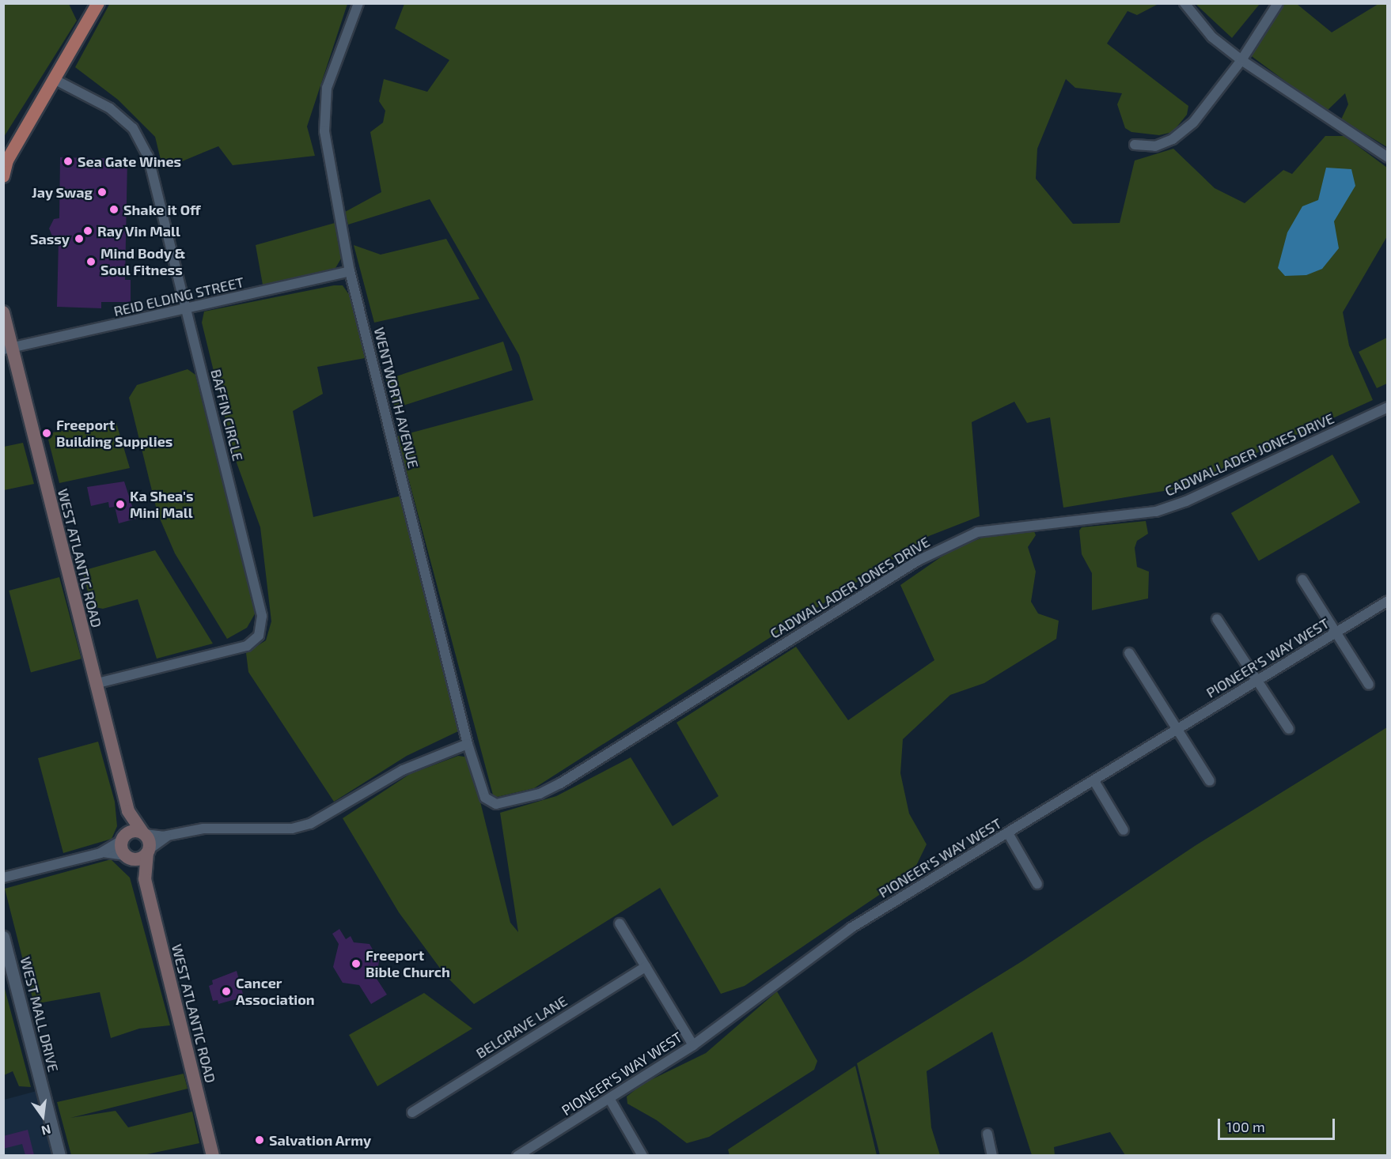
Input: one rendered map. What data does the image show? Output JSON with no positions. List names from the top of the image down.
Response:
{
  "streets": {
    "main road": ["WEST ATLANTIC ROAD"],
    "street": [
      "REID ELDING STREET",
      "WENTWORTH AVENUE",
      "BAFFIN CIRCLE",
      "CADWALLADER JONES DRIVE",
      "PIONEER'S WAY WEST",
      "WEST MALL DRIVE",
      "BELGRAVE LANE"
    ]
  },
  "crossings": [
    ["REID ELDING STREET", "WENTWORTH AVENUE"],
    ["REID ELDING STREET", "BAFFIN CIRCLE"],
    ["REID ELDING STREET", "WEST ATLANTIC ROAD"],
    ["WENTWORTH AVENUE", "CADWALLADER JONES DRIVE"],
    ["BAFFIN CIRCLE", "WEST ATLANTIC ROAD"]
  ],
  "places": [
    "Sea Gate Wines",
    "Jay Swag",
    "Shake it Off",
    "Ray Vin Mall",
    "Sassy",
    "Mind Body & Soul Fitness",
    "Freeport Building Supplies",
    "Ka Shea's Mini Mall",
    "Freeport Bible Church",
    "Cancer Association",
    "Salvation Army"
  ],
  "scale_bar": "100 m",
  "north": "bottom"
}
